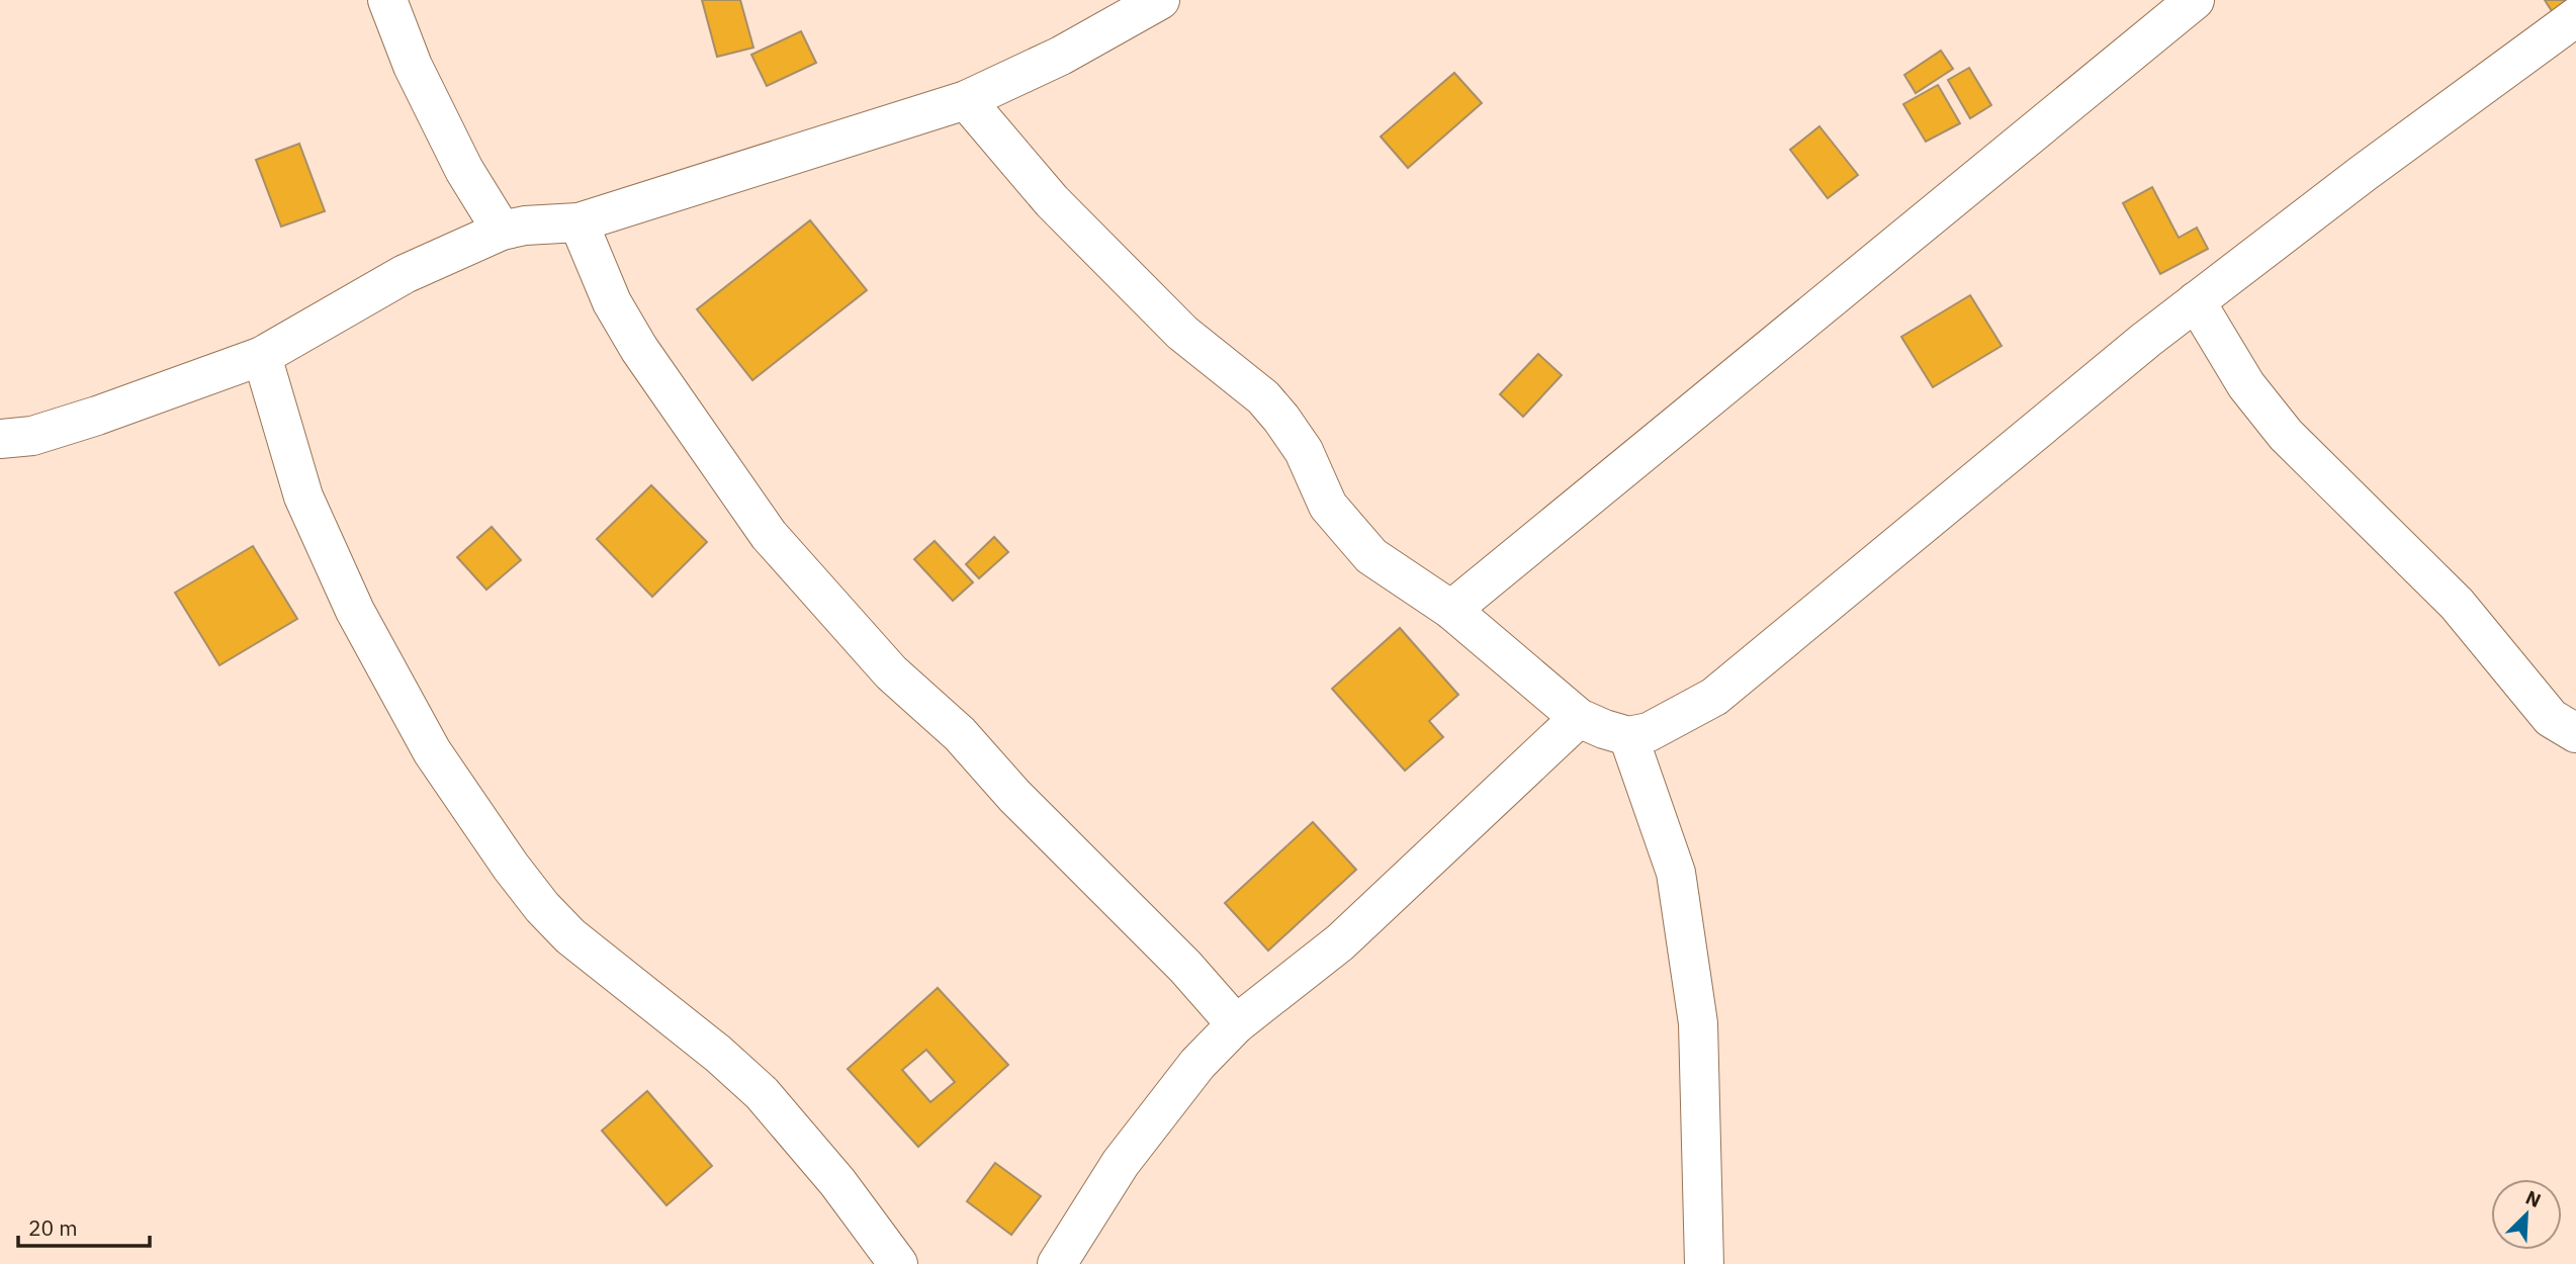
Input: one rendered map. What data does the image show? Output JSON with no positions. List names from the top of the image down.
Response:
{
  "scale_bar": "20 m",
  "north": "top right"
}
